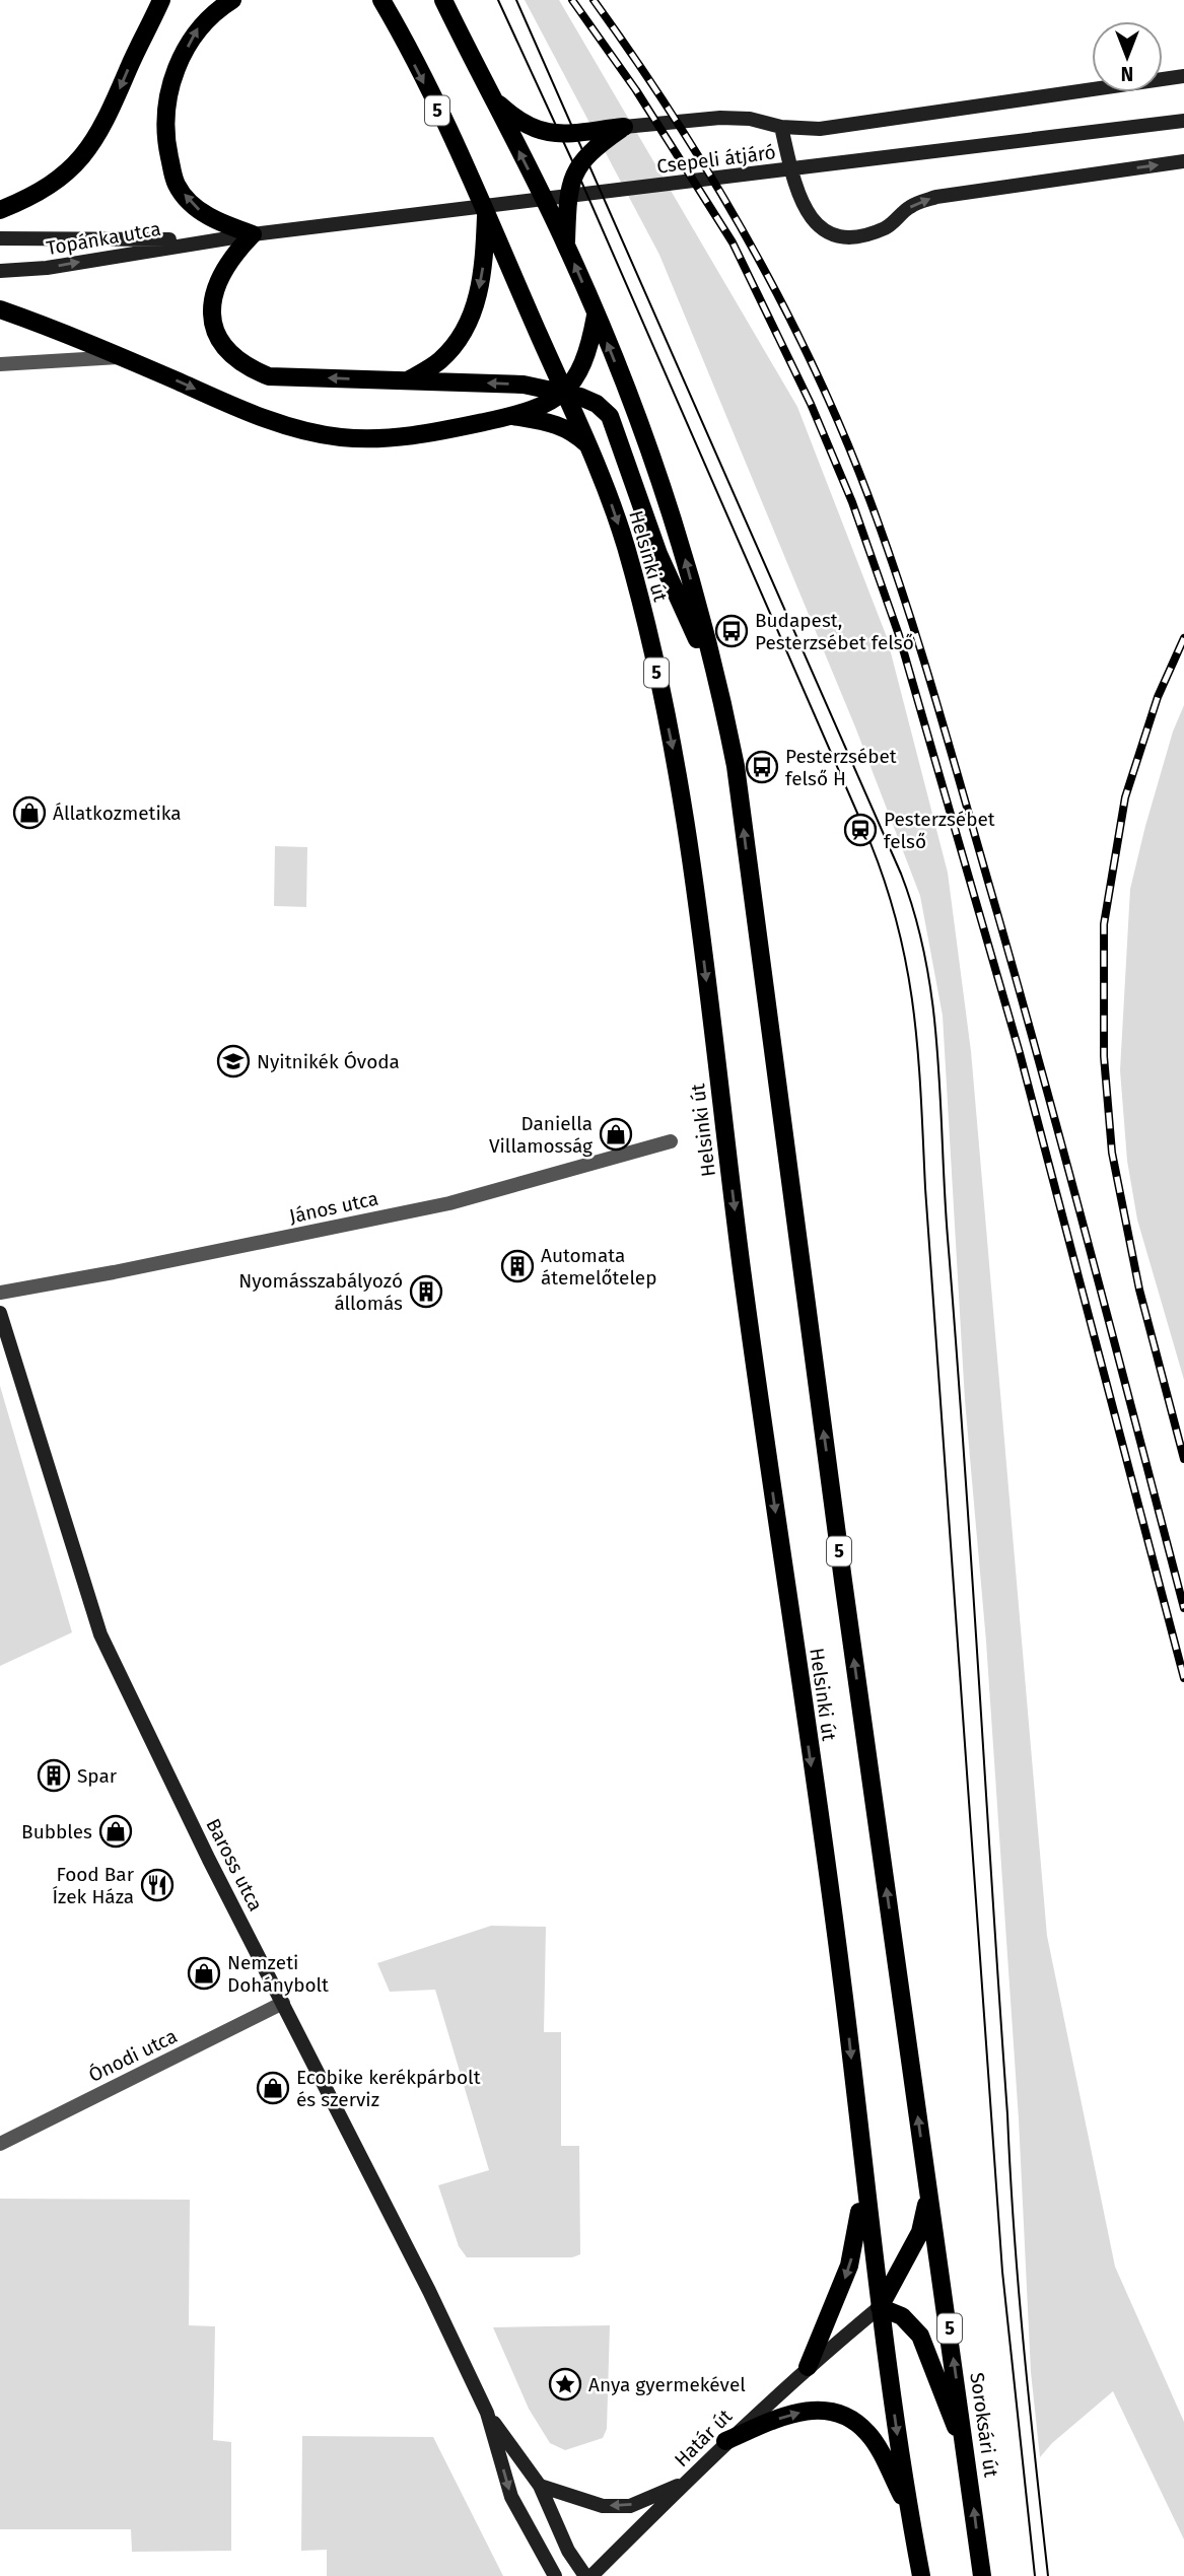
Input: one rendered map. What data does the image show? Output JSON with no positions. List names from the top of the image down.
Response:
{
  "streets": {
    "main road": [
      "5",
      "Csepeli átjáró",
      "Topánka utca",
      "Helsinki út",
      "Baross utca",
      "Soroksári út",
      "Határ út"
    ],
    "street": ["János utca", "Ónodi utca"]
  },
  "crossings": [
    ["5", "Helsinki út"],
    ["5", "Határ út"],
    ["Csepeli átjáró", "Topánka utca"],
    ["Helsinki út", "Soroksári út"],
    ["Helsinki út", "Határ út"],
    ["Baross utca", "Ónodi utca"]
  ],
  "places": {
    "bus stop": ["Budapest, Pesterzsébet felső", "Pesterzsébet felső H"],
    "shop": [
      "Állatkozmetika",
      "Daniella Villamosság",
      "Bubbles",
      "Nemzeti Dohánybolt",
      "Ecobike kerékpárbolt és szerviz"
    ],
    "station": ["Pesterzsébet felső"],
    "school or university": ["Nyitnikék Óvoda"],
    "building": ["Automata átemelőtelep", "Nyomásszabályozó állomás", "Spar"],
    "restaurant": ["Food Bar Ízek Háza"],
    "place": ["Anya gyermekével"]
  },
  "north": "bottom"
}
